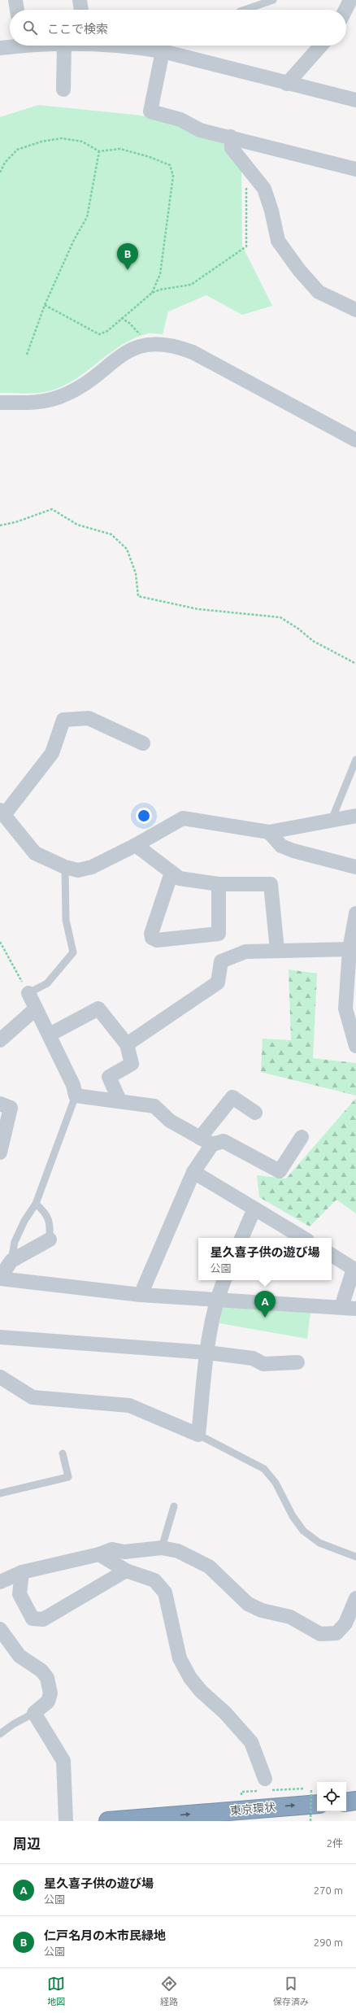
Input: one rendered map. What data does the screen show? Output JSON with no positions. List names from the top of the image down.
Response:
{
  "streets": {
    "highway": ["東京環状"]
  },
  "one_way": ["東京環状"],
  "page": {
    "search": "ここで検索",
    "pins": ["B", "A"],
    "popup": ["星久喜子供の遊び場", "公園"],
    "heading": ["周辺", "2件"],
    "list": [
      {
        "mark": "A",
        "name": "星久喜子供の遊び場",
        "note": "公園",
        "value": "270 m"
      },
      {
        "mark": "B",
        "name": "仁戸名月の木市民緑地",
        "note": "公園",
        "value": "290 m"
      }
    ],
    "nav": ["地図", "経路", "保存済み"]
  }
}
